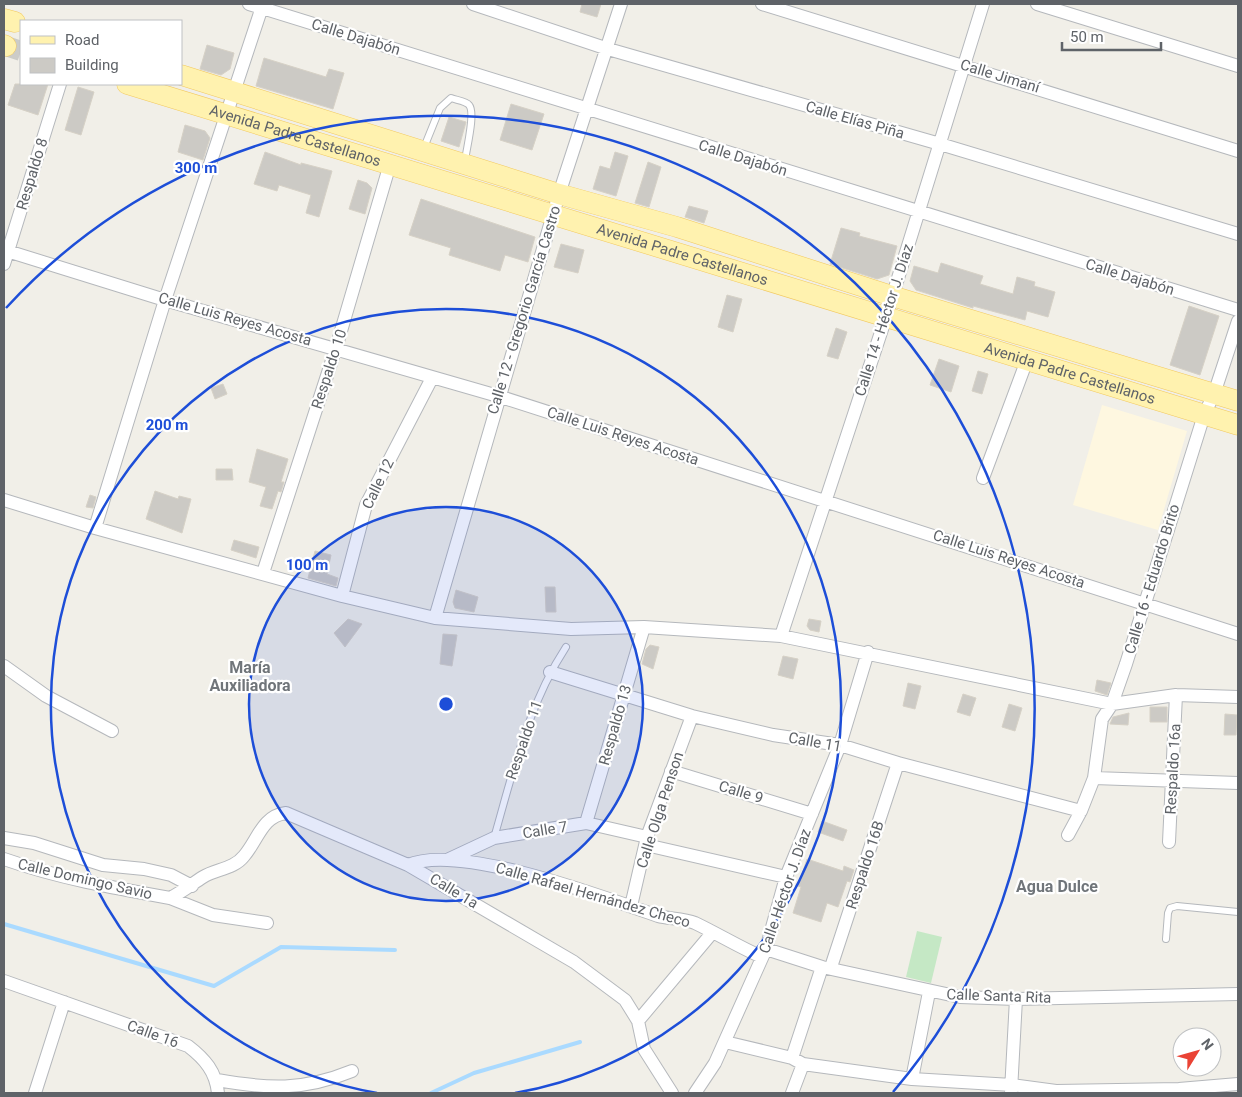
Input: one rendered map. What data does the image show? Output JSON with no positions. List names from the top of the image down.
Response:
{
  "streets": {
    "main road": ["Avenida Padre Castellanos"],
    "street": [
      "Calle Dajabón",
      "Calle Jimaní",
      "Calle Elías Piña",
      "Respaldo 8",
      "Calle 12 - Gregorio García Castro",
      "Calle Luis Reyes Acosta",
      "Calle 14 - Héctor J. Díaz",
      "Respaldo 10",
      "Calle 12",
      "Calle 16 - Eduardo Brito",
      "Respaldo 13",
      "Calle 11",
      "Respaldo 16a",
      "Calle 9",
      "Calle Olga Penson",
      "Calle 7",
      "Respaldo 16B",
      "Calle Domingo Savio",
      "Calle 1a",
      "Calle Héctor J. Díaz",
      "Calle Rafael Hernández Checo",
      "Calle Santa Rita",
      "Calle 16"
    ],
    "lane": ["Respaldo 11"]
  },
  "crossings": [
    ["Calle Dajabón", "Calle 12 - Gregorio García Castro"],
    ["Calle Dajabón", "Calle 14 - Héctor J. Díaz"],
    ["Calle Jimaní", "Calle 14 - Héctor J. Díaz"],
    ["Calle Elías Piña", "Calle 12 - Gregorio García Castro"],
    ["Calle Elías Piña", "Calle 14 - Héctor J. Díaz"],
    ["Avenida Padre Castellanos", "Calle 12 - Gregorio García Castro"],
    ["Avenida Padre Castellanos", "Calle 14 - Héctor J. Díaz"],
    ["Avenida Padre Castellanos", "Respaldo 10"],
    ["Avenida Padre Castellanos", "Calle 16 - Eduardo Brito"],
    ["Respaldo 8", "Calle Luis Reyes Acosta"],
    ["Calle 12 - Gregorio García Castro", "Calle Luis Reyes Acosta"],
    ["Calle Luis Reyes Acosta", "Calle 14 - Héctor J. Díaz"],
    ["Calle Luis Reyes Acosta", "Respaldo 10"],
    ["Calle Luis Reyes Acosta", "Calle 12"],
    ["Calle Luis Reyes Acosta", "Calle 16 - Eduardo Brito"],
    ["Calle 16 - Eduardo Brito", "Calle 11"],
    ["Respaldo 13", "Calle 11"],
    ["Respaldo 13", "Calle 7"],
    ["Respaldo 11", "Calle 11"],
    ["Respaldo 11", "Calle 7"],
    ["Calle 11", "Calle Olga Penson"],
    ["Calle 11", "Respaldo 16B"],
    ["Calle 11", "Calle Héctor J. Díaz"],
    ["Calle 9", "Calle Olga Penson"],
    ["Calle 9", "Calle Héctor J. Díaz"],
    ["Calle Olga Penson", "Calle 7"],
    ["Calle Olga Penson", "Calle Rafael Hernández Checo"],
    ["Calle 7", "Calle Héctor J. Díaz"],
    ["Calle 7", "Calle Rafael Hernández Checo"],
    ["Respaldo 16B", "Calle Santa Rita"],
    ["Calle Domingo Savio", "Calle 1a"],
    ["Calle Héctor J. Díaz", "Calle Rafael Hernández Checo"],
    ["Calle Héctor J. Díaz", "Calle Santa Rita"],
    ["Calle Rafael Hernández Checo", "Calle Santa Rita"]
  ],
  "districts": ["María Auxiliadora", "Agua Dulce"],
  "legend": ["Road", "Building"],
  "scale_bar": "50 m",
  "north": "top right",
  "rings": ["300 m", "200 m", "100 m"]
}
